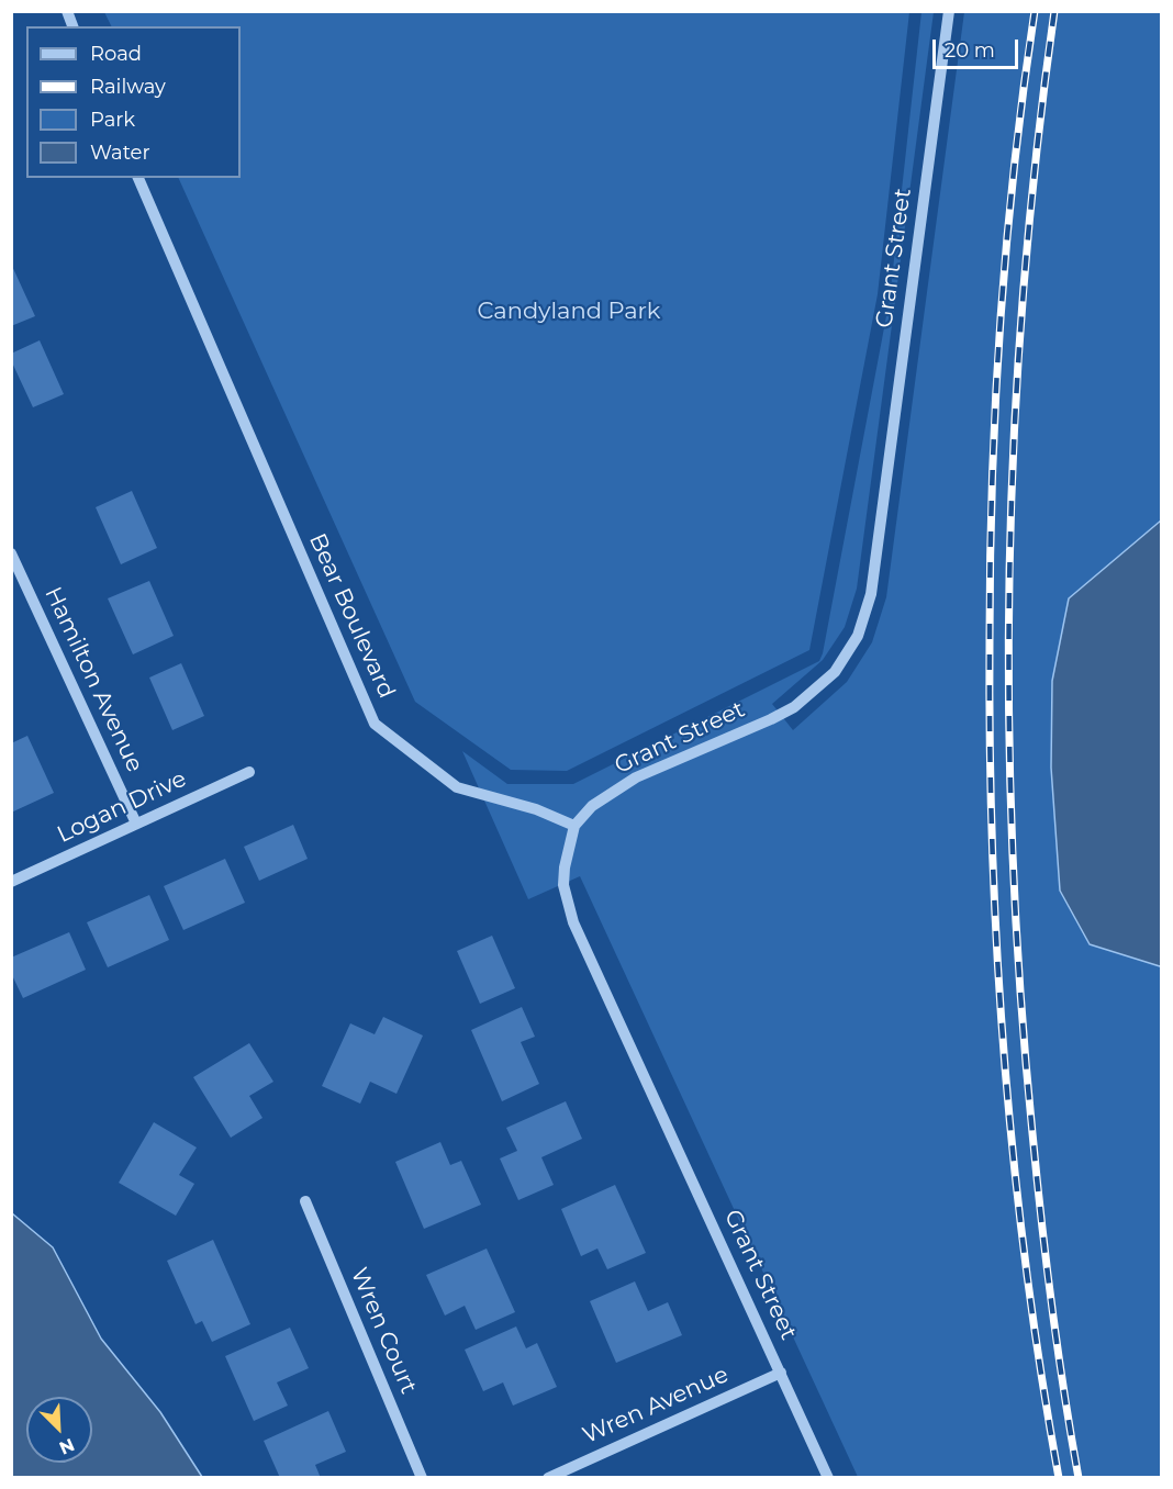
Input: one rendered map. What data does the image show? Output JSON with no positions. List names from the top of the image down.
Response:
{
  "streets": {
    "street": [
      "Grant Street",
      "Bear Boulevard",
      "Hamilton Avenue",
      "Logan Drive",
      "Wren Court",
      "Wren Avenue"
    ]
  },
  "crossings": [
    ["Grant Street", "Bear Boulevard"],
    ["Grant Street", "Wren Avenue"],
    ["Hamilton Avenue", "Logan Drive"]
  ],
  "parks": ["Candyland Park"],
  "legend": [
    "Road",
    "Railway",
    "Park",
    "Water"
  ],
  "scale_bar": "20 m",
  "north": "bottom right"
}
